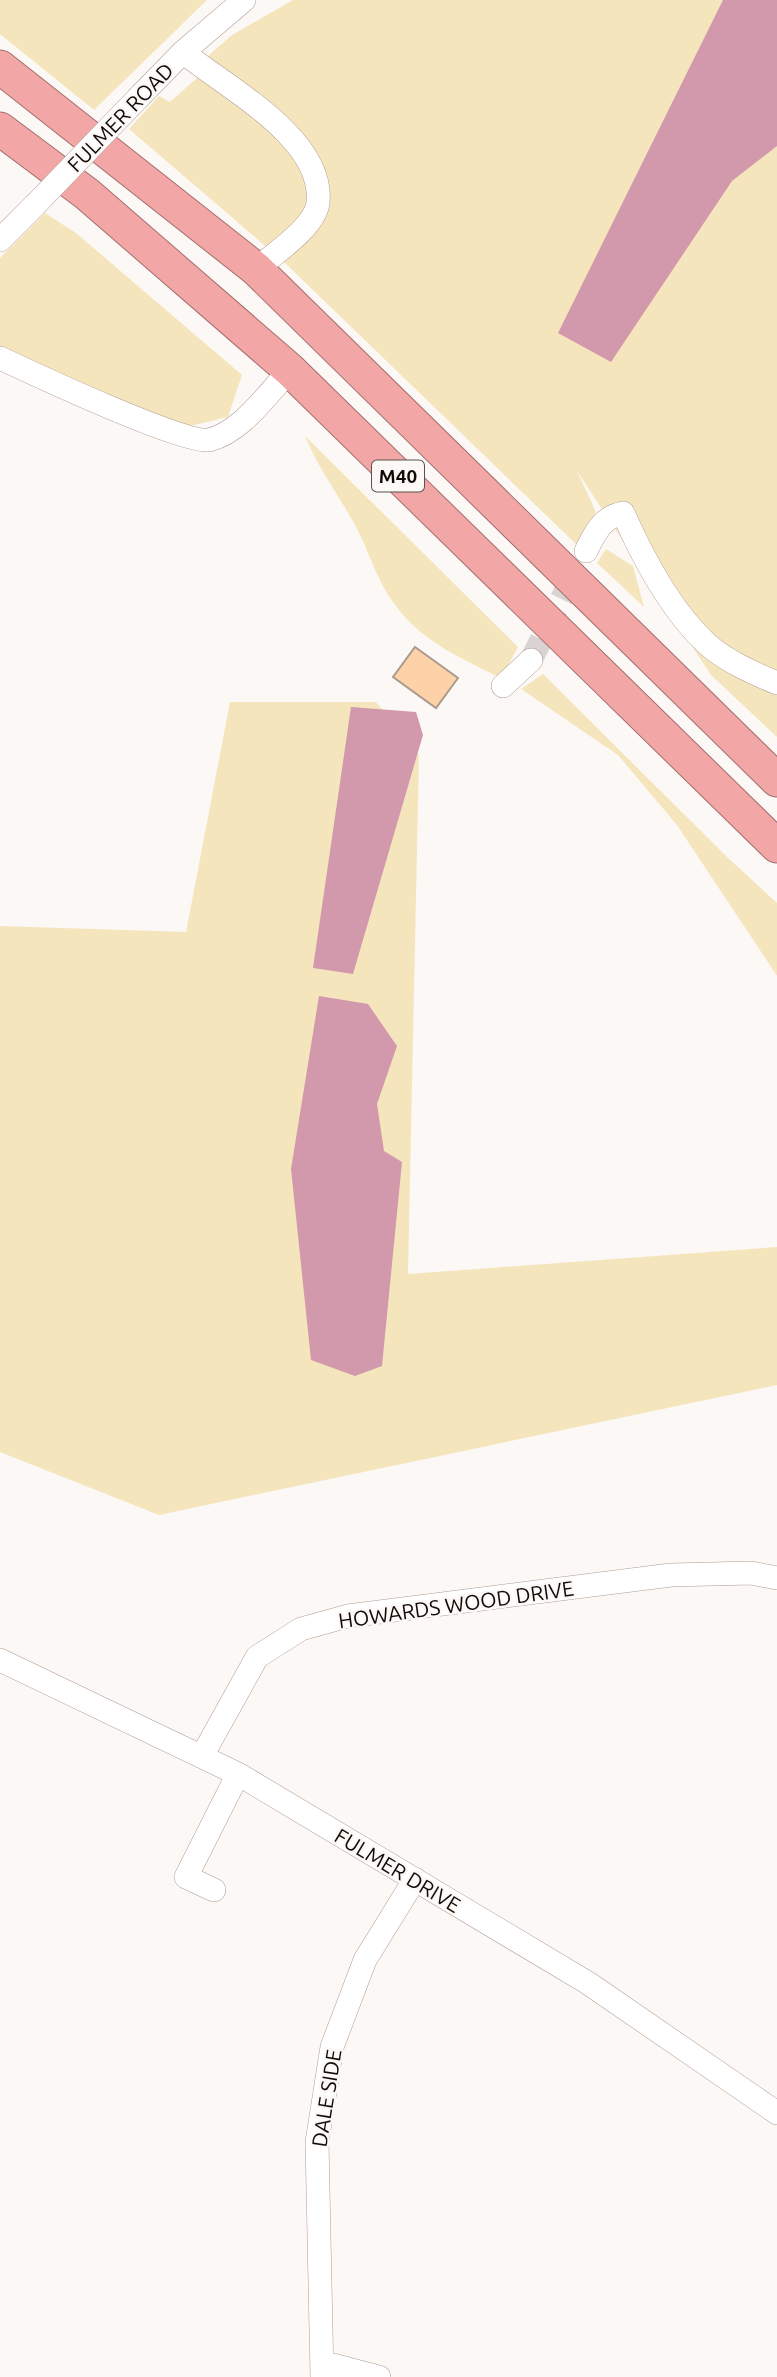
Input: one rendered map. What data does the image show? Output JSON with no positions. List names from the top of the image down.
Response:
{
  "streets": {
    "highway": ["M40"],
    "street": [
      "FULMER ROAD",
      "HOWARDS WOOD DRIVE",
      "FULMER DRIVE",
      "DALE SIDE"
    ]
  },
  "crossings": [
    ["HOWARDS WOOD DRIVE", "FULMER DRIVE"],
    ["FULMER DRIVE", "DALE SIDE"]
  ]
}
